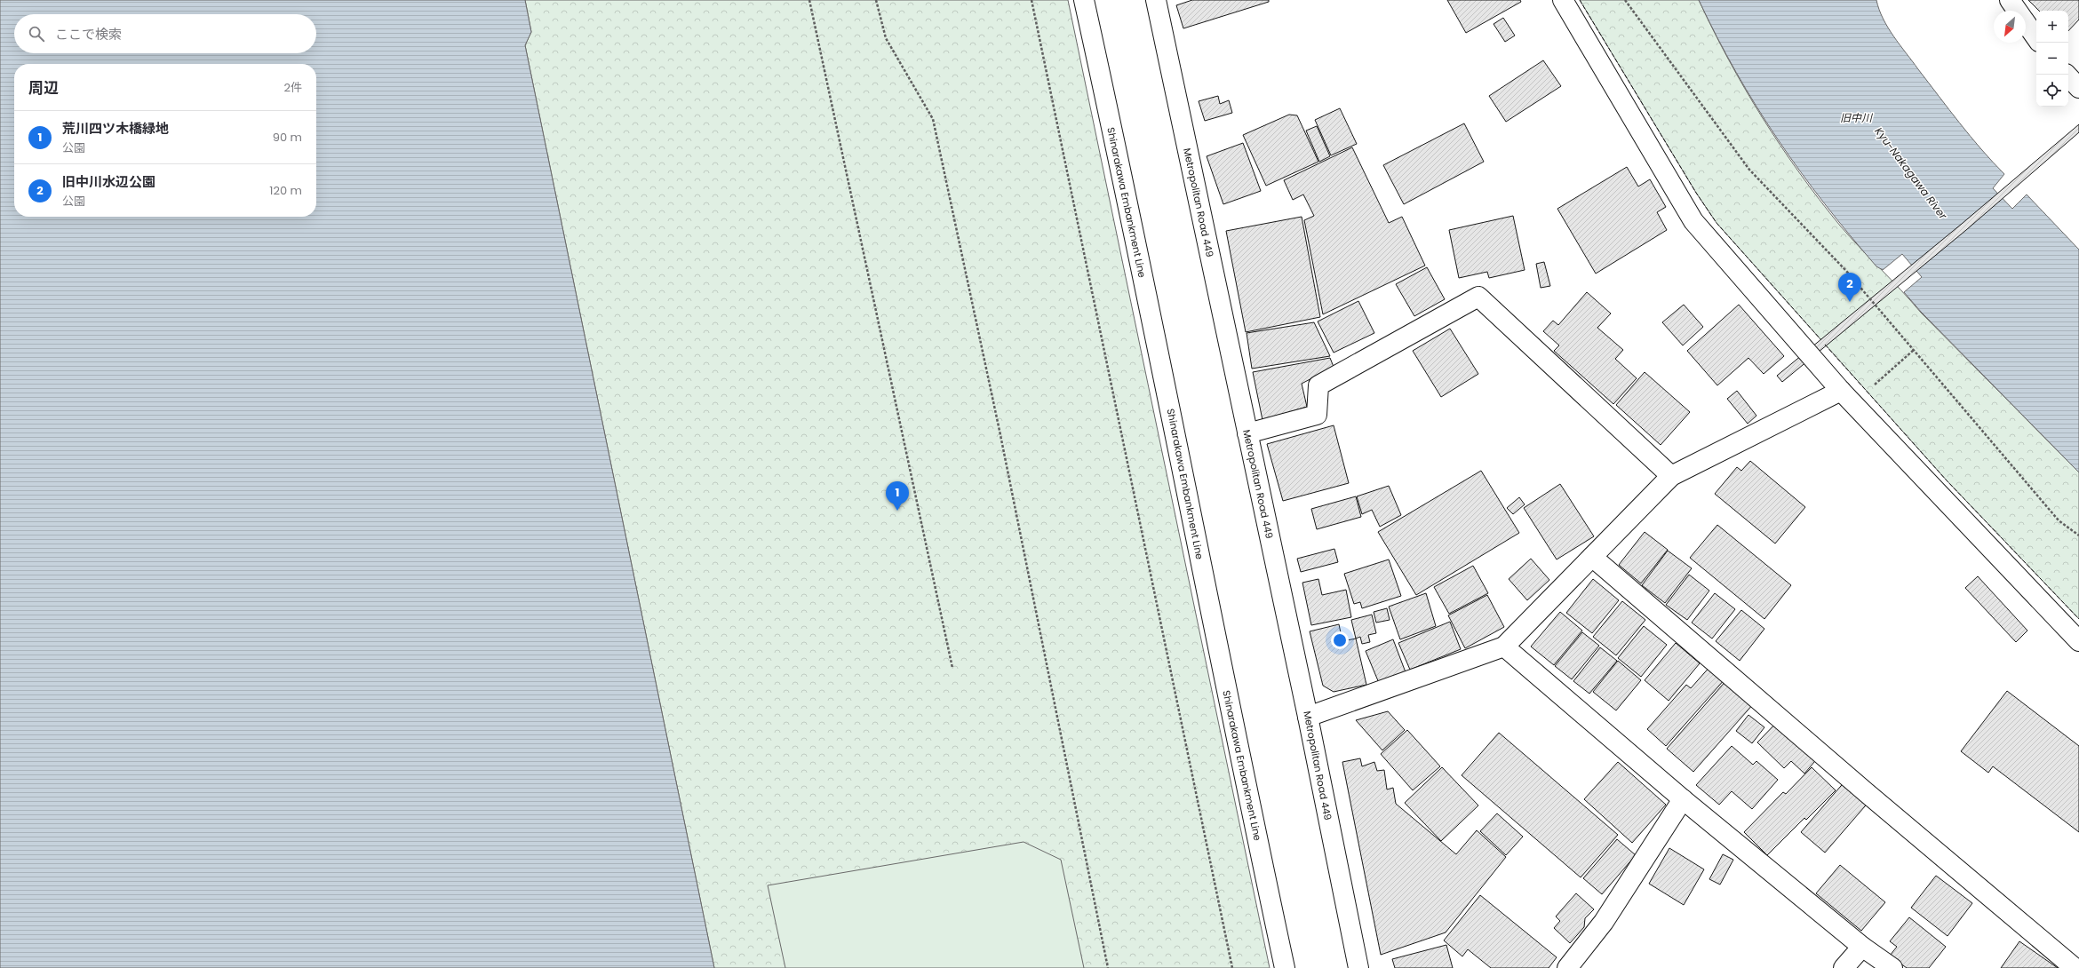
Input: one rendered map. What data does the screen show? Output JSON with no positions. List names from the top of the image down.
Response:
{
  "streets": {
    "street": ["Shinarakawa Embankment Line", "Metropolitan Road 449"]
  },
  "water": ["旧中川", "Kyu-Nakagawa River"],
  "north": "bottom left",
  "page": {
    "map_buttons": ["+", "−"],
    "search": "ここで検索",
    "heading": ["周辺", "2件"],
    "list": [
      {
        "mark": "1",
        "name": "荒川四ツ木橋緑地",
        "note": "公園",
        "value": "90 m"
      },
      {
        "mark": "2",
        "name": "旧中川水辺公園",
        "note": "公園",
        "value": "120 m"
      }
    ],
    "pins": ["2", "1"]
  }
}
